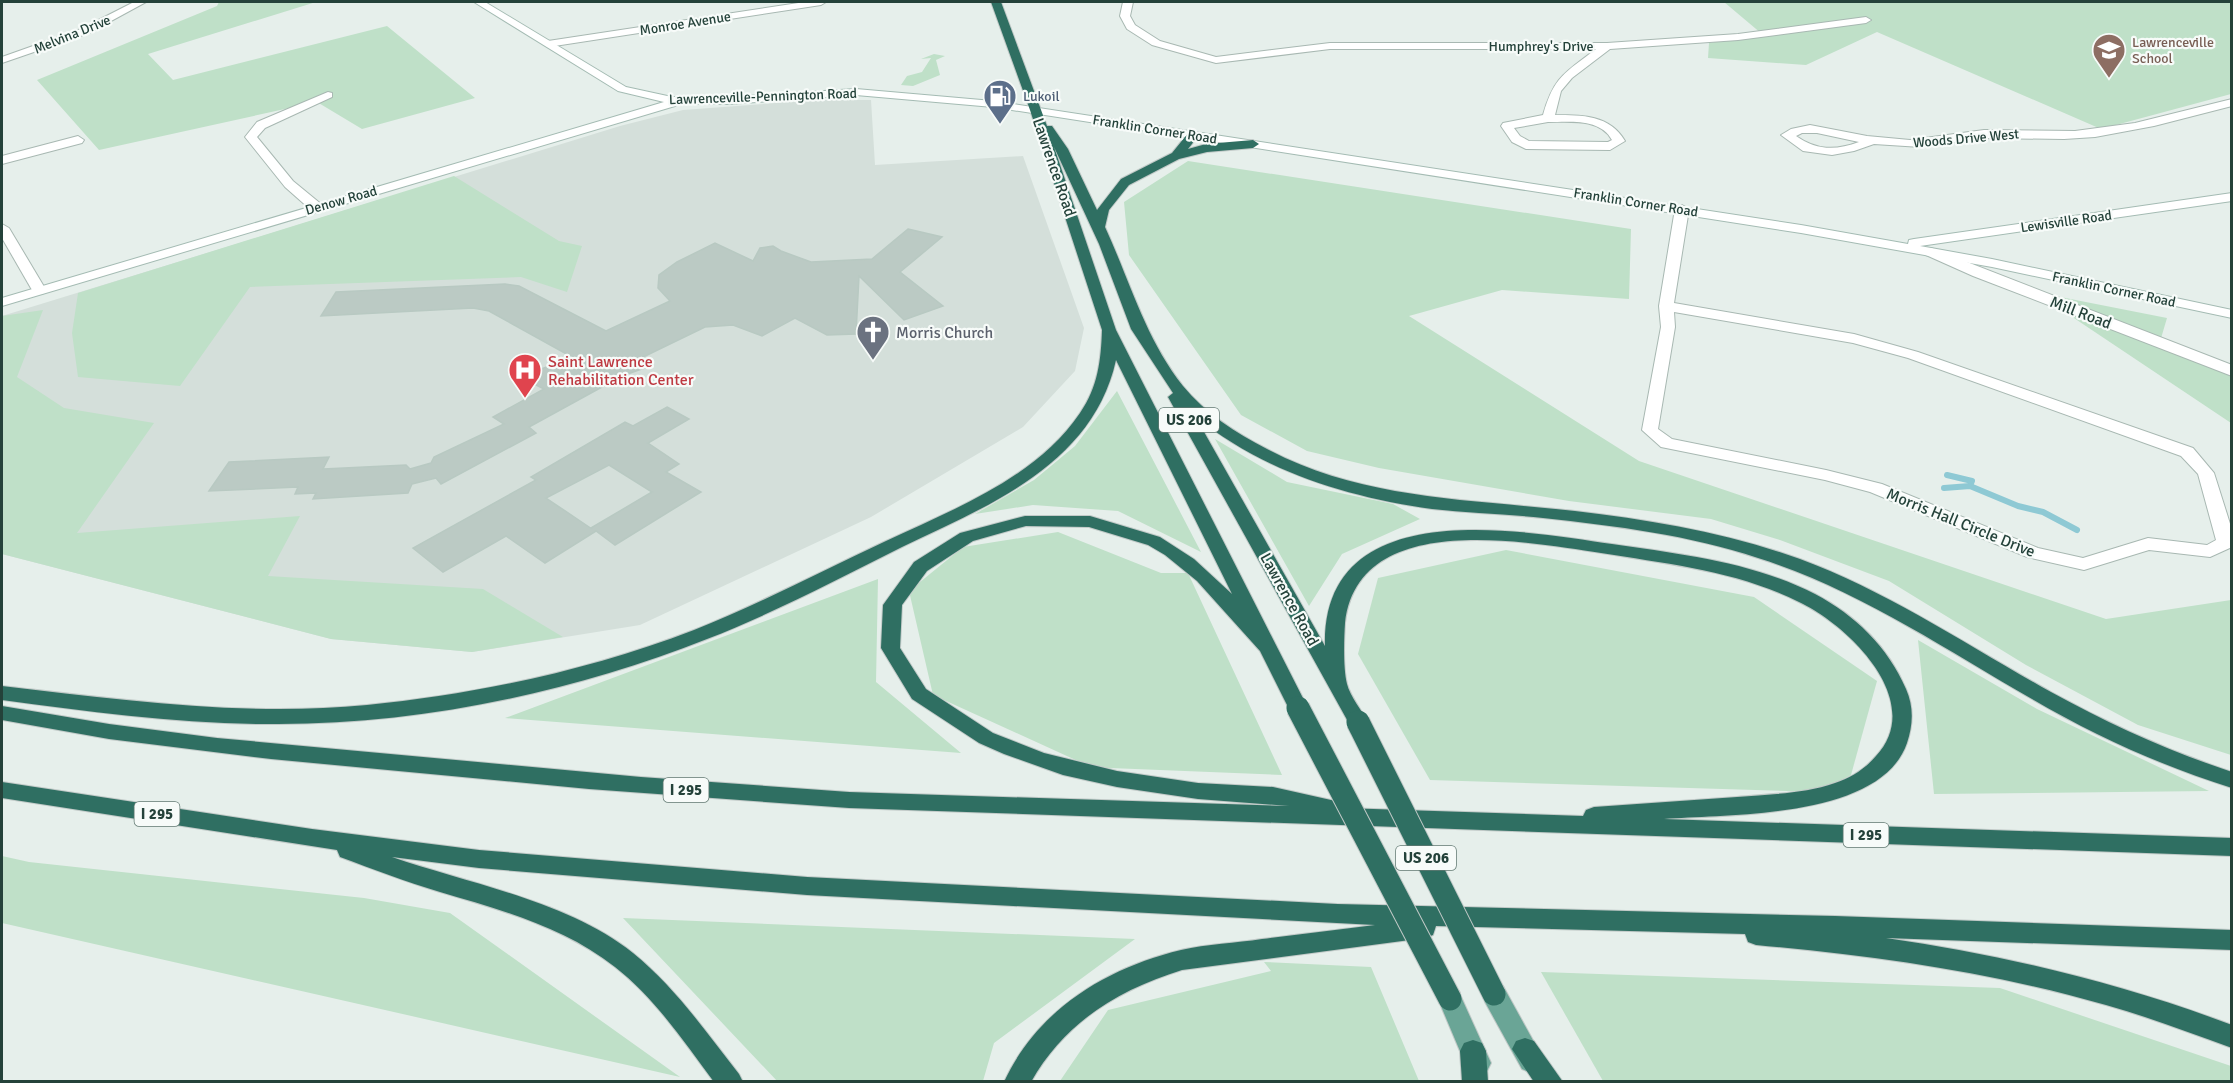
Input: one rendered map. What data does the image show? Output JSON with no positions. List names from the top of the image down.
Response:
{
  "streets": {
    "highway": ["Lawrence Road", "US 206", "I 295"],
    "street": [
      "Monroe Avenue",
      "Melvina Drive",
      "Humphrey's Drive",
      "Lawrenceville-Pennington Road",
      "Franklin Corner Road",
      "Woods Drive West",
      "Denow Road",
      "Lewisville Road",
      "Mill Road",
      "Morris Hall Circle Drive"
    ]
  },
  "crossings": [
    ["Monroe Avenue", "Lawrenceville-Pennington Road"],
    ["Lawrenceville-Pennington Road", "Franklin Corner Road"],
    ["Lawrenceville-Pennington Road", "Lawrence Road"],
    ["Lawrenceville-Pennington Road", "Denow Road"],
    ["Lawrenceville-Pennington Road", "US 206"],
    ["Franklin Corner Road", "Lawrence Road"],
    ["Franklin Corner Road", "Lewisville Road"],
    ["Franklin Corner Road", "Mill Road"],
    ["Franklin Corner Road", "US 206"],
    ["Franklin Corner Road", "Morris Hall Circle Drive"],
    ["Lawrence Road", "US 206"]
  ],
  "places": {
    "school or university": ["Lawrenceville School"],
    "fuel station": ["Lukoil"],
    "church": ["Morris Church"],
    "hospital": ["Saint Lawrence Rehabilitation Center"]
  }
}
